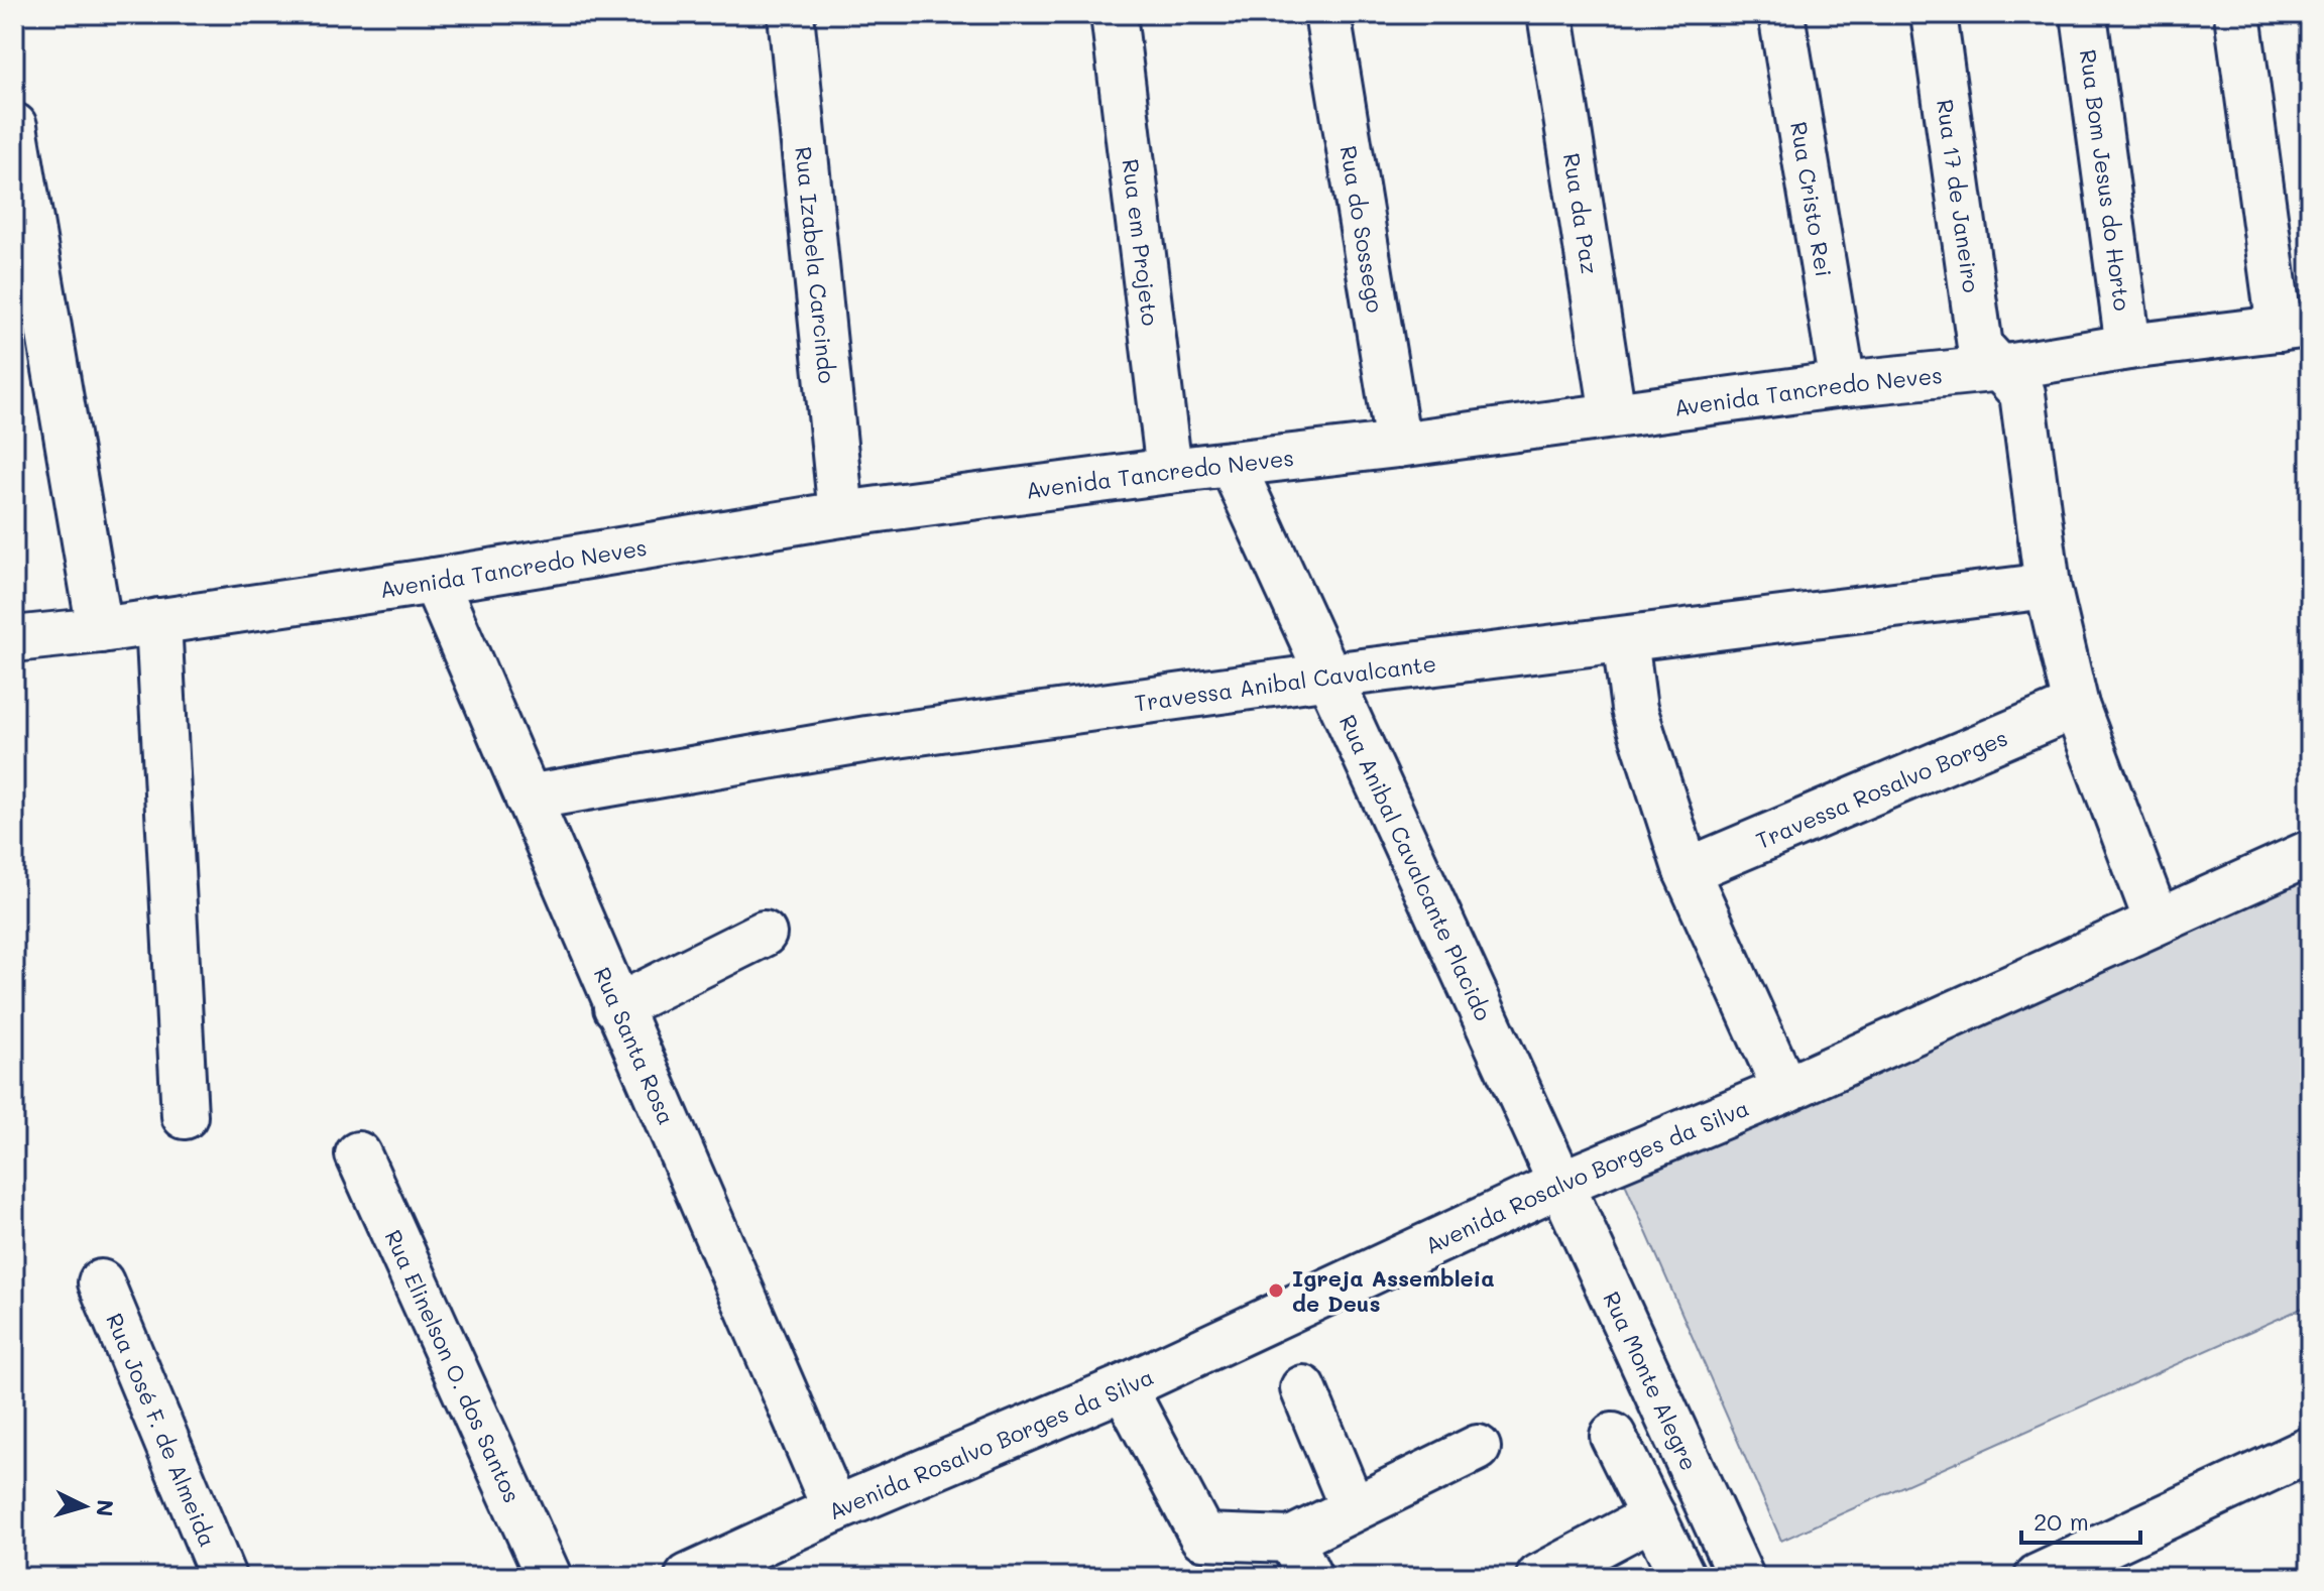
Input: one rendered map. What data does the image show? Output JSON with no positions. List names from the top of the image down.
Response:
{
  "streets": {
    "street": [
      "Rua Bom Jesus do Horto",
      "Rua 17 de Janeiro",
      "Rua Cristo Rei",
      "Rua da Paz",
      "Rua do Sossego",
      "Rua em Projeto",
      "Rua Izabela Carcindo",
      "Avenida Tancredo Neves",
      "Travessa Anibal Cavalcante",
      "Travessa Rosalvo Borges",
      "Rua Anibal Cavalcante Placido",
      "Rua Santa Rosa",
      "Avenida Rosalvo Borges da Silva",
      "Rua Elinelson O. dos Santos",
      "Rua Monte Alegre",
      "Rua José F. de Almeida"
    ]
  },
  "crossings": [
    ["Rua Bom Jesus do Horto", "Avenida Tancredo Neves"],
    ["Rua 17 de Janeiro", "Avenida Tancredo Neves"],
    ["Rua 17 de Janeiro", "Travessa Anibal Cavalcante"],
    ["Rua 17 de Janeiro", "Travessa Rosalvo Borges"],
    ["Rua 17 de Janeiro", "Avenida Rosalvo Borges da Silva"],
    ["Rua Cristo Rei", "Avenida Tancredo Neves"],
    ["Rua da Paz", "Avenida Tancredo Neves"],
    ["Rua do Sossego", "Avenida Tancredo Neves"],
    ["Rua em Projeto", "Avenida Tancredo Neves"],
    ["Rua Izabela Carcindo", "Avenida Tancredo Neves"],
    ["Avenida Tancredo Neves", "Rua Anibal Cavalcante Placido"],
    ["Avenida Tancredo Neves", "Rua Santa Rosa"],
    ["Travessa Anibal Cavalcante", "Rua Anibal Cavalcante Placido"],
    ["Travessa Anibal Cavalcante", "Rua Santa Rosa"],
    ["Rua Anibal Cavalcante Placido", "Avenida Rosalvo Borges da Silva"],
    ["Rua Anibal Cavalcante Placido", "Rua Monte Alegre"],
    ["Rua Santa Rosa", "Avenida Rosalvo Borges da Silva"],
    ["Avenida Rosalvo Borges da Silva", "Rua Monte Alegre"]
  ],
  "places": ["Igreja Assembleia de Deus"],
  "scale_bar": "20 m",
  "north": "right"
}
